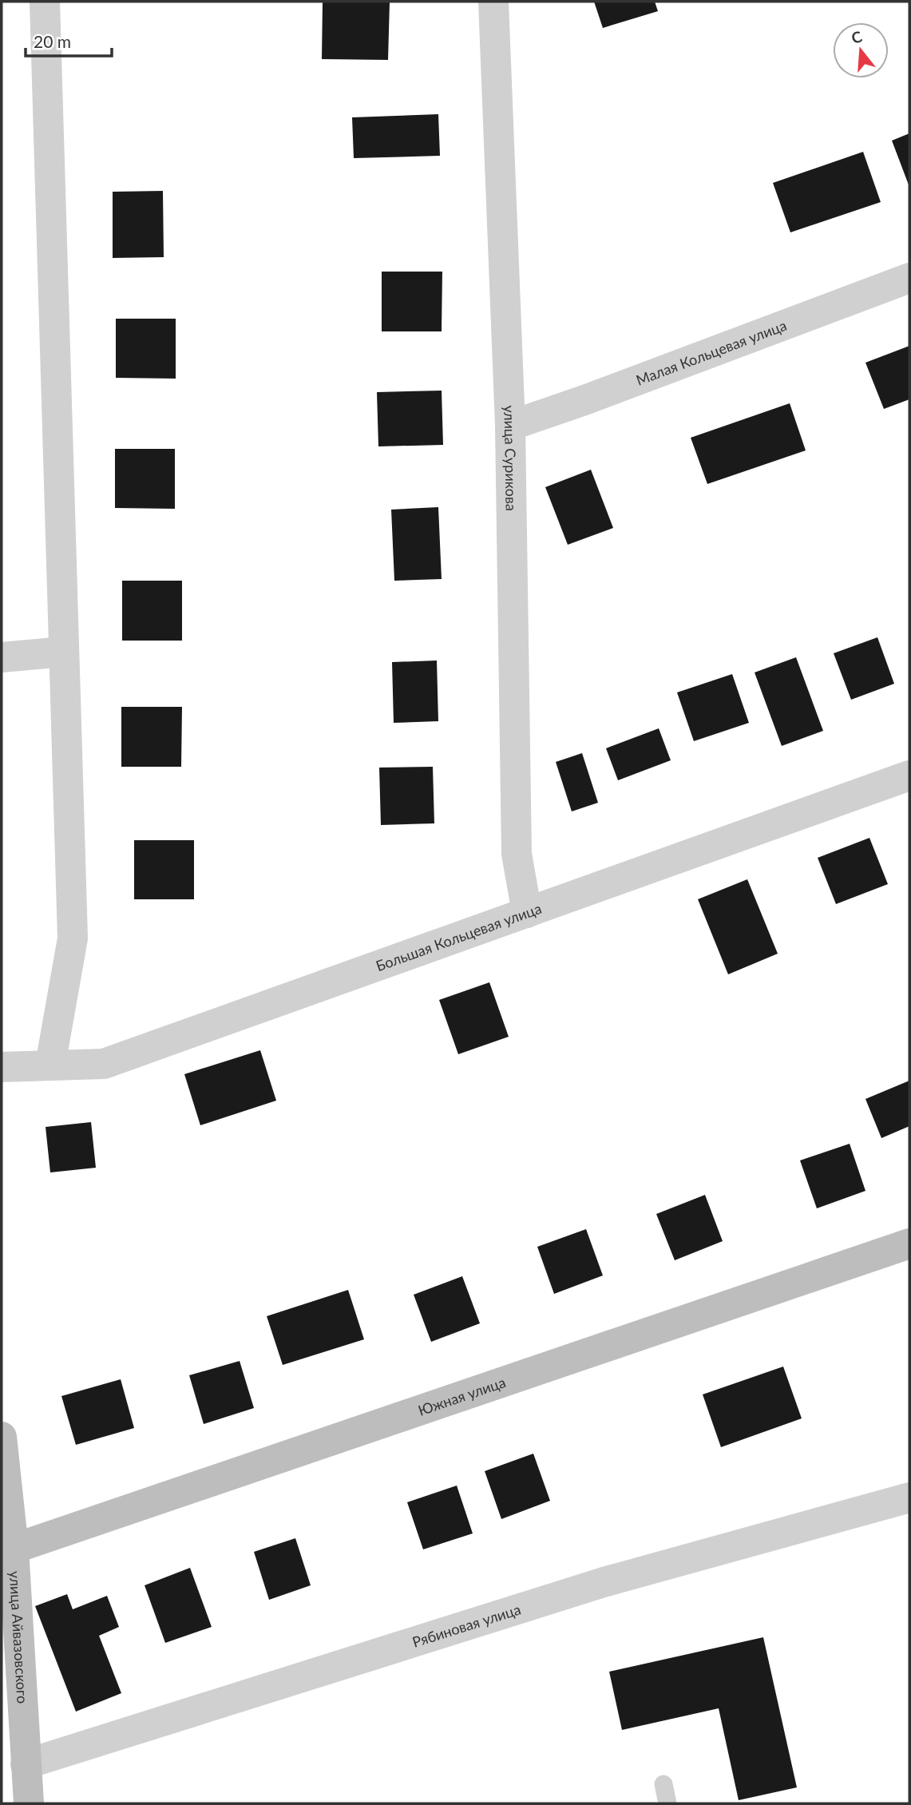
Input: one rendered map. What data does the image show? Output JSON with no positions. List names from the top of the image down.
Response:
{
  "streets": {
    "street": [
      "Малая Кольцевая улица",
      "улица Сурикова",
      "Большая Кольцевая улица",
      "Южная улица",
      "Рябиновая улица",
      "улица Айвазовского"
    ]
  },
  "crossings": [
    ["Малая Кольцевая улица", "улица Сурикова"],
    ["улица Сурикова", "Большая Кольцевая улица"],
    ["Южная улица", "улица Айвазовского"],
    ["Рябиновая улица", "улица Айвазовского"]
  ],
  "scale_bar": "20 m",
  "north": "top"
}
